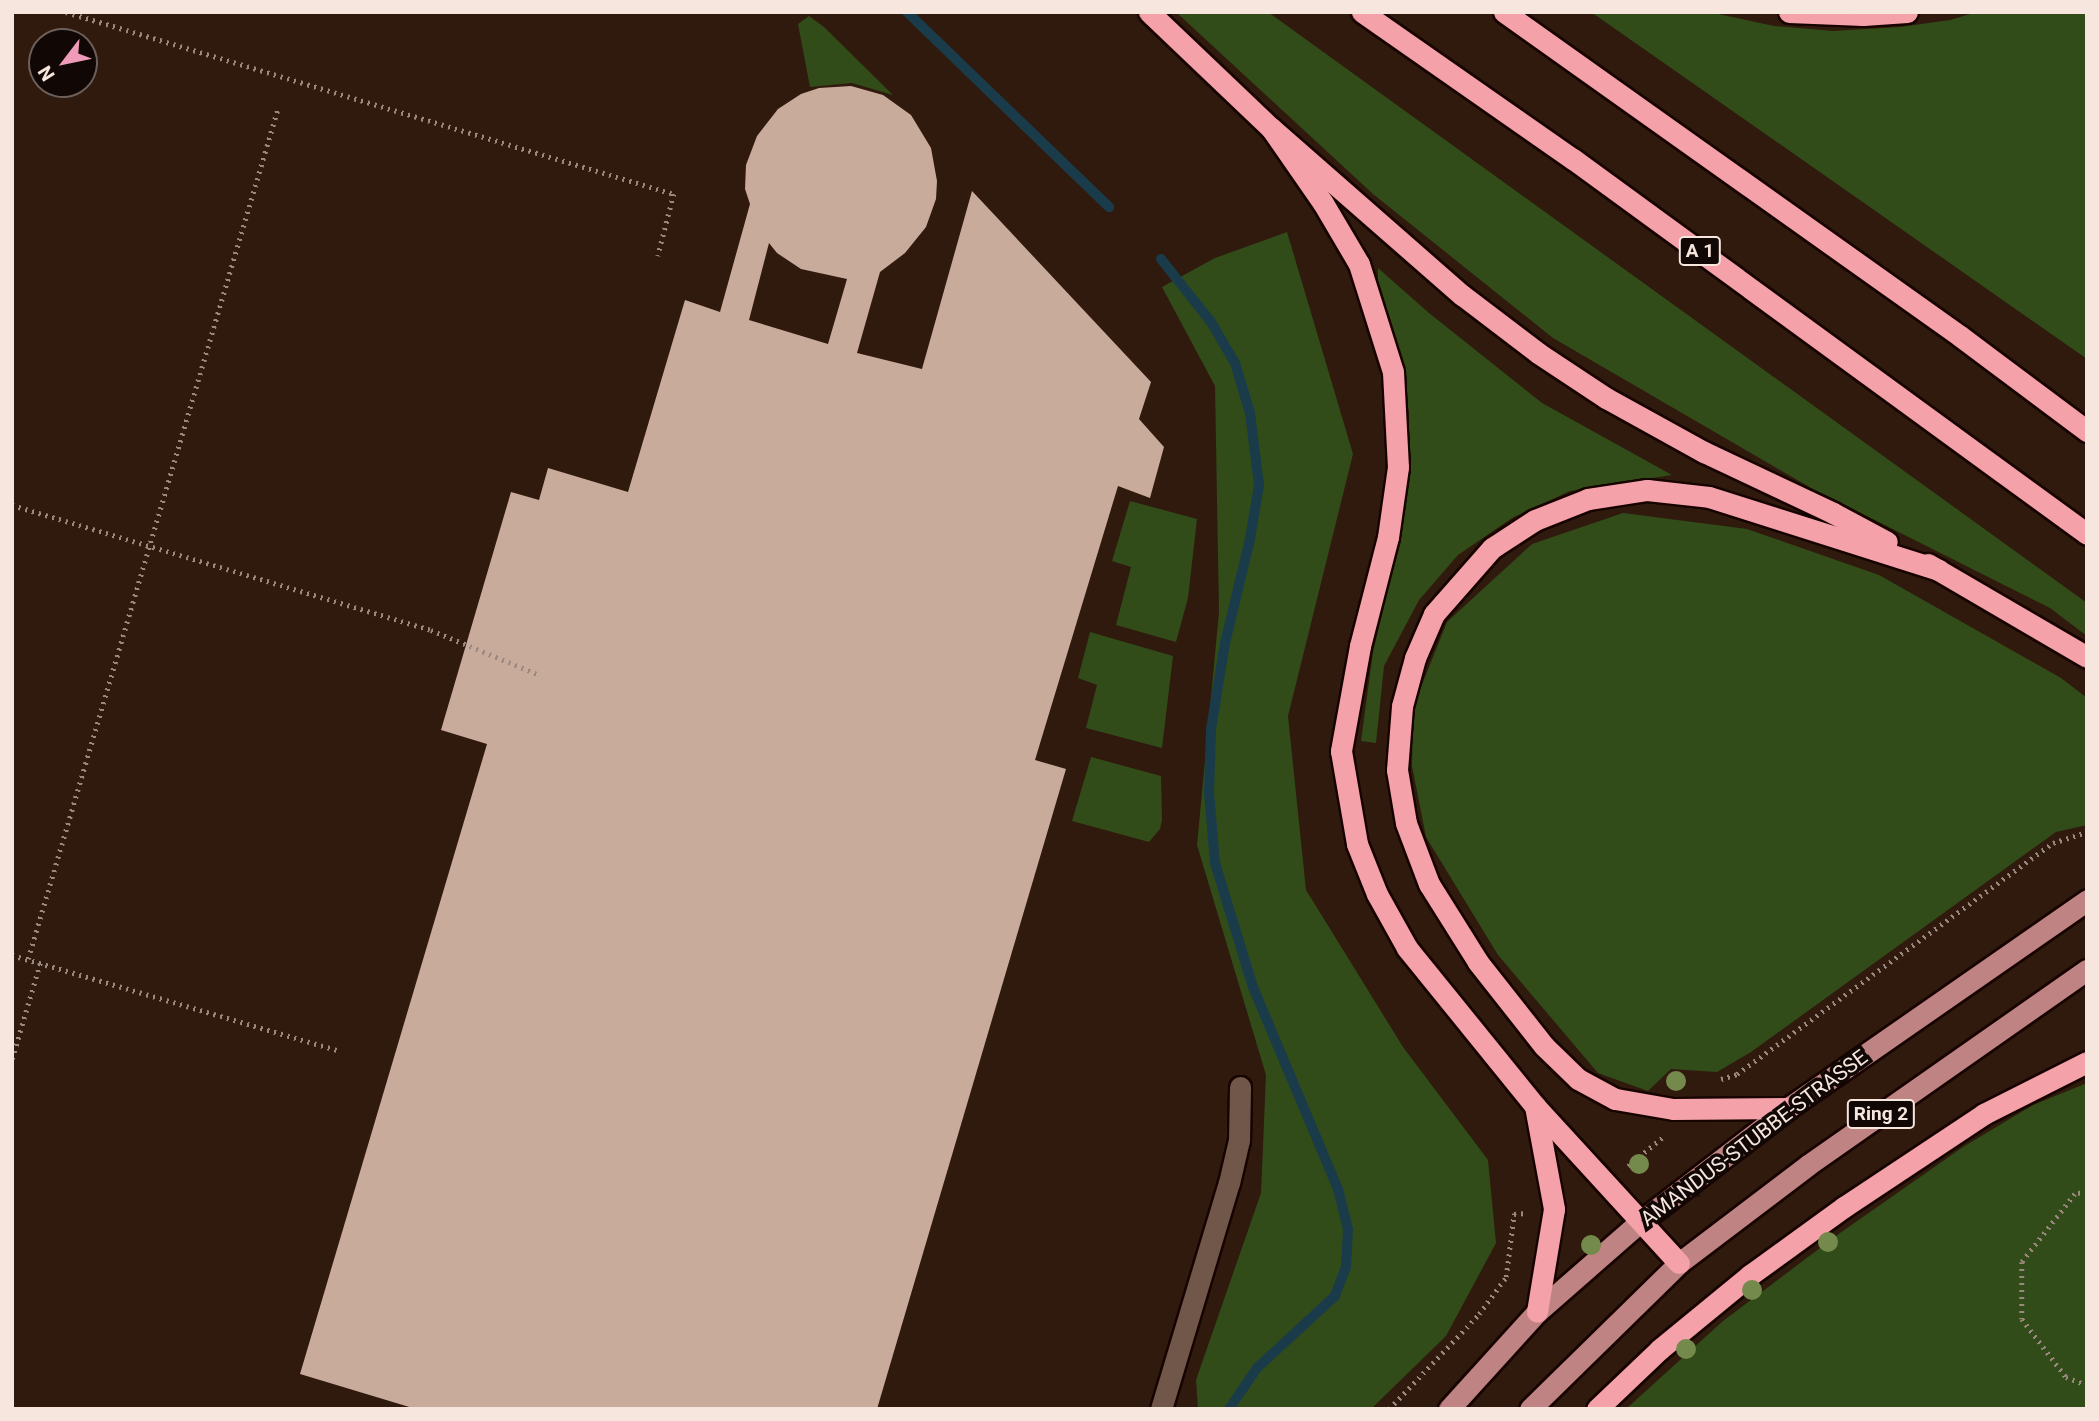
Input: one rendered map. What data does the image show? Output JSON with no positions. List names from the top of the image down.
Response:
{
  "streets": {
    "highway": ["A 1"],
    "main road": ["Ring 2", "AMANDUS-STUBBE-STRASSE"]
  },
  "north": "bottom left"
}
